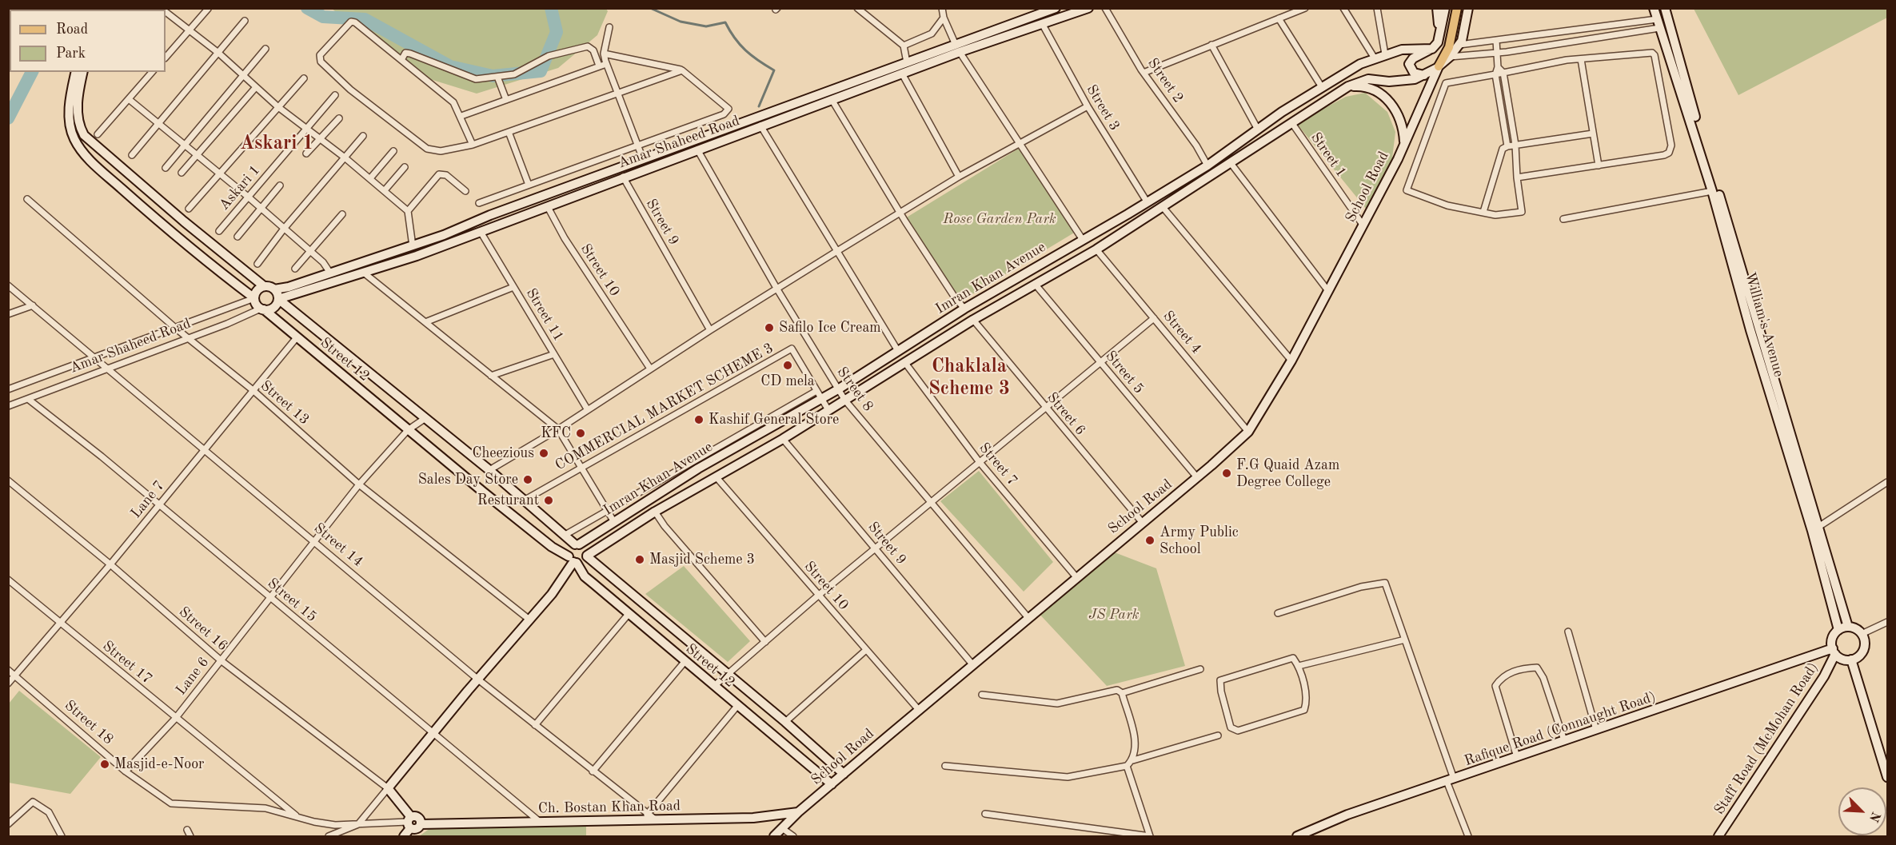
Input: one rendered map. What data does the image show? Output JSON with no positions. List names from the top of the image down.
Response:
{
  "streets": {
    "street": [
      "Street 2",
      "Street 3",
      "Amar Shaheed Road",
      "Street 1",
      "School Road",
      "Askari 1",
      "Street 9",
      "Street 10",
      "Imran Khan Avenue",
      "Street 11",
      "William's Avenue",
      "Street 4",
      "Street 12",
      "Street 5",
      "Street 8",
      "Street 13",
      "COMMERCIAL MARKET SCHEME 3",
      "Street 6",
      "Street 7",
      "Lane 7",
      "Street 14",
      "Street 15",
      "Street 16",
      "Street 17",
      "Lane 6",
      "Street 18",
      "Rafique Road (Connaught Road)",
      "Staff Road (McMohan Road)",
      "Ch. Bostan Khan Road"
    ]
  },
  "crossings": [
    ["Street 2", "Imran Khan Avenue"],
    ["Street 3", "Amar Shaheed Road"],
    ["Street 3", "Imran Khan Avenue"],
    ["Amar Shaheed Road", "Street 9"],
    ["Amar Shaheed Road", "Street 10"],
    ["Amar Shaheed Road", "Street 11"],
    ["Amar Shaheed Road", "Street 12"],
    ["Amar Shaheed Road", "Street 8"],
    ["Amar Shaheed Road", "Street 13"],
    ["Amar Shaheed Road", "Street 14"],
    ["Amar Shaheed Road", "Street 15"],
    ["Street 1", "School Road"],
    ["Street 1", "Imran Khan Avenue"],
    ["School Road", "Street 9"],
    ["School Road", "Street 10"],
    ["School Road", "Imran Khan Avenue"],
    ["School Road", "Street 4"],
    ["School Road", "Street 12"],
    ["School Road", "Street 5"],
    ["School Road", "Street 8"],
    ["School Road", "Street 6"],
    ["School Road", "Street 7"],
    ["School Road", "Ch. Bostan Khan Road"],
    ["Street 9", "Imran Khan Avenue"],
    ["Street 10", "Imran Khan Avenue"],
    ["Imran Khan Avenue", "Street 4"],
    ["Imran Khan Avenue", "Street 12"],
    ["Imran Khan Avenue", "Street 5"],
    ["Imran Khan Avenue", "Street 8"],
    ["Imran Khan Avenue", "COMMERCIAL MARKET SCHEME 3"],
    ["Imran Khan Avenue", "Street 6"],
    ["Imran Khan Avenue", "Street 7"],
    ["William's Avenue", "Rafique Road (Connaught Road)"],
    ["William's Avenue", "Staff Road (McMohan Road)"],
    ["Street 12", "Lane 7"],
    ["Street 12", "Lane 6"],
    ["Street 13", "Lane 7"],
    ["Street 13", "Lane 6"],
    ["Lane 7", "Street 14"],
    ["Lane 7", "Street 15"],
    ["Lane 7", "Street 16"],
    ["Lane 7", "Street 17"],
    ["Lane 7", "Street 18"],
    ["Street 14", "Lane 6"],
    ["Street 14", "Ch. Bostan Khan Road"],
    ["Street 15", "Lane 6"],
    ["Street 15", "Ch. Bostan Khan Road"],
    ["Street 16", "Lane 6"],
    ["Street 17", "Lane 6"],
    ["Street 17", "Street 18"],
    ["Lane 6", "Street 18"],
    ["Street 18", "Ch. Bostan Khan Road"],
    ["Rafique Road (Connaught Road)", "Staff Road (McMohan Road)"]
  ],
  "districts": ["Askari 1", "Chaklala Scheme 3"],
  "parks": ["Rose Garden Park", "JS Park"],
  "places": [
    "Safilo Ice Cream",
    "CD mela",
    "Kashif General Store",
    "KFC",
    "Cheezious",
    "F.G Quaid Azam Degree College",
    "Sales Day Store",
    "Resturant",
    "Army Public School",
    "Masjid Scheme 3",
    "Masjid-e-Noor"
  ],
  "legend": ["Road", "Park"],
  "north": "bottom right"
}
